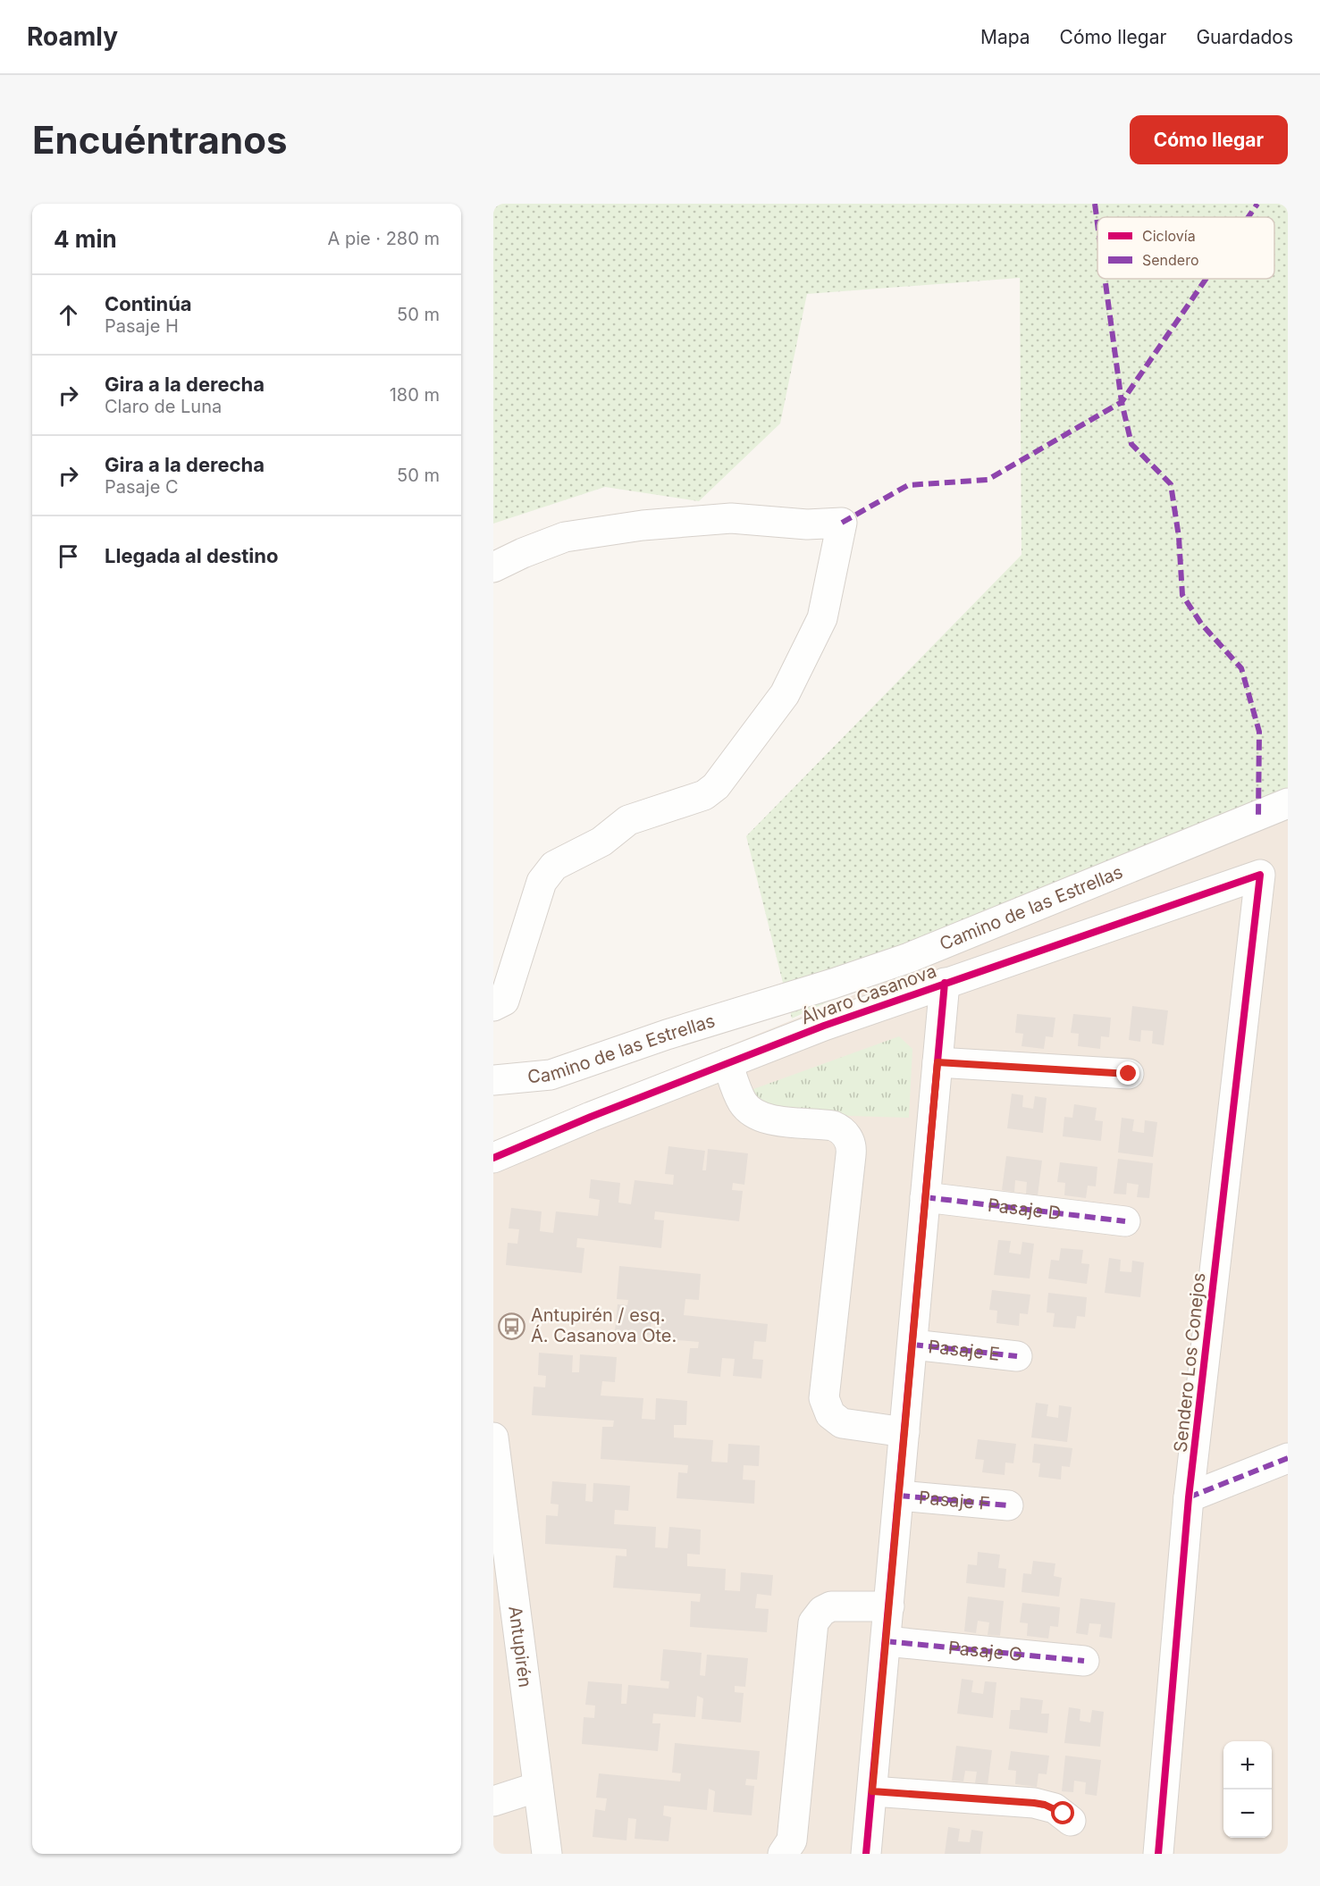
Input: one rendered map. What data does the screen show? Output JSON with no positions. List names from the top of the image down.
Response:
{
  "streets": {
    "street": [
      "Camino de las Estrellas",
      "Álvaro Casanova",
      "Pasaje D",
      "Pasaje E",
      "Sendero Los Conejos",
      "Pasaje F",
      "Antupirén",
      "Pasaje G"
    ]
  },
  "crossings": [
    ["Álvaro Casanova", "Sendero Los Conejos"]
  ],
  "places": {
    "bus stop": ["Antupirén / esq. Á. Casanova Ote."]
  },
  "legend": ["Ciclovía", "Sendero"],
  "page": {
    "header": "Roamly",
    "nav": ["Mapa", "Cómo llegar", "Guardados"],
    "buttons": "Cómo llegar",
    "title": "Encuéntranos",
    "heading": ["4 min", "A pie · 280 m"],
    "list": [
      ["Continúa", "Pasaje H", "50 m"],
      ["Gira a la derecha", "Claro de Luna", "180 m"],
      ["Gira a la derecha", "Pasaje C", "50 m"],
      "Llegada al destino"
    ],
    "map_buttons": ["+", "−"]
  }
}
